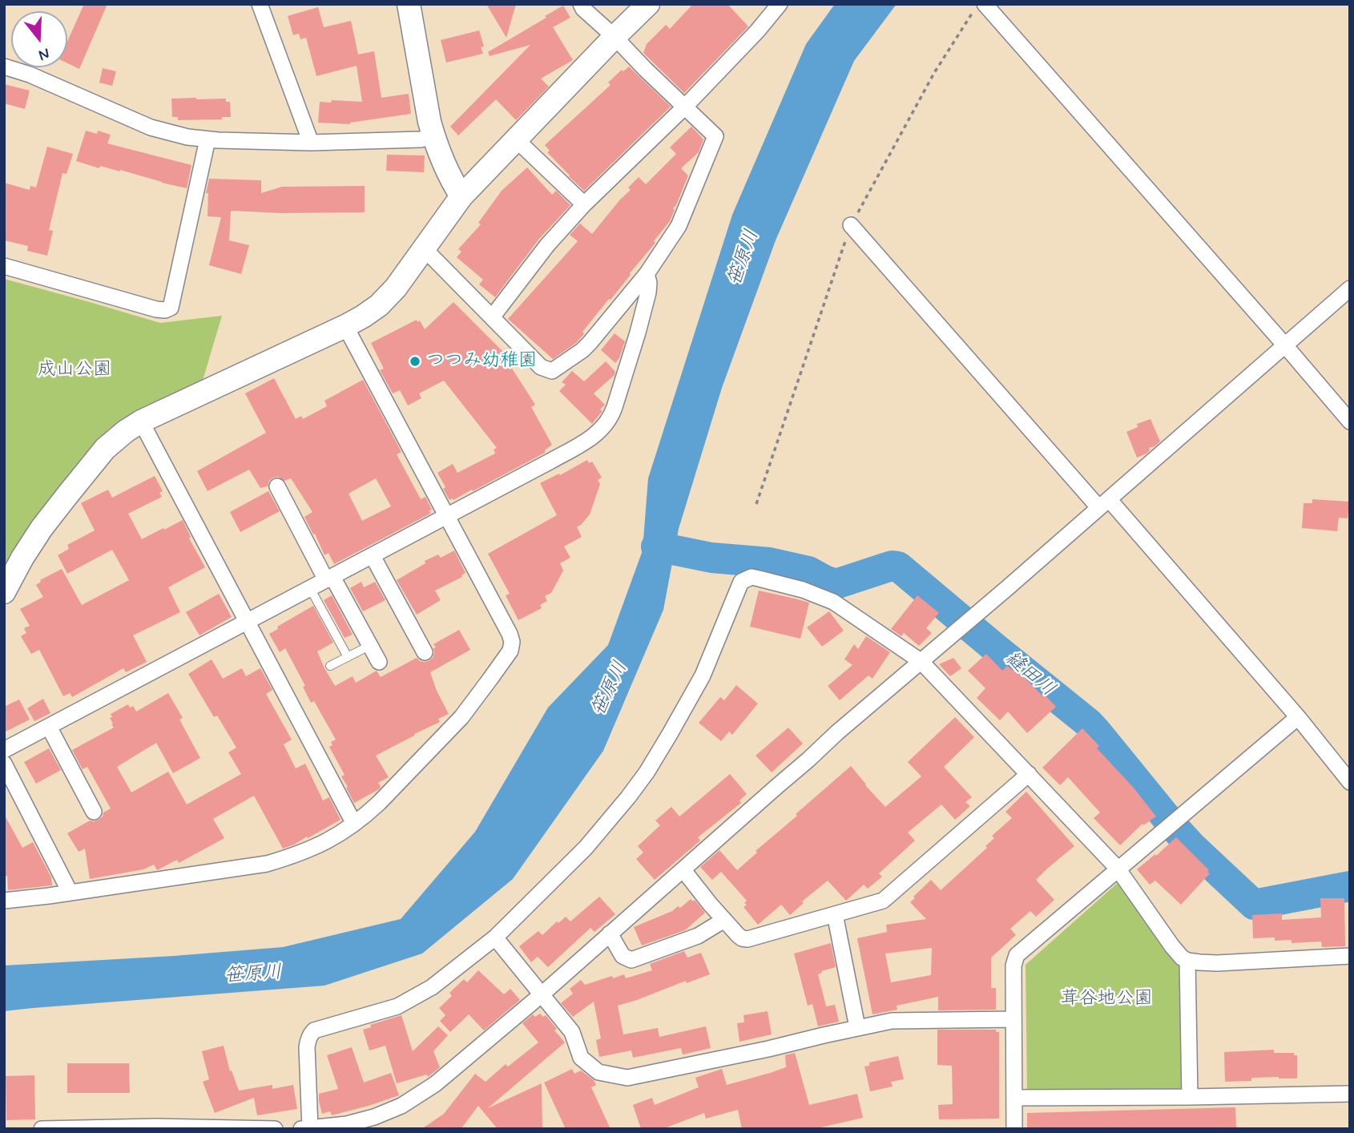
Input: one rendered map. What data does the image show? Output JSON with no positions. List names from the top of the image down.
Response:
{
  "water": ["笹原川", "縫田川"],
  "parks": ["成山公園", "茸谷地公園"],
  "places": ["つつみ幼稚園"],
  "north": "bottom"
}
